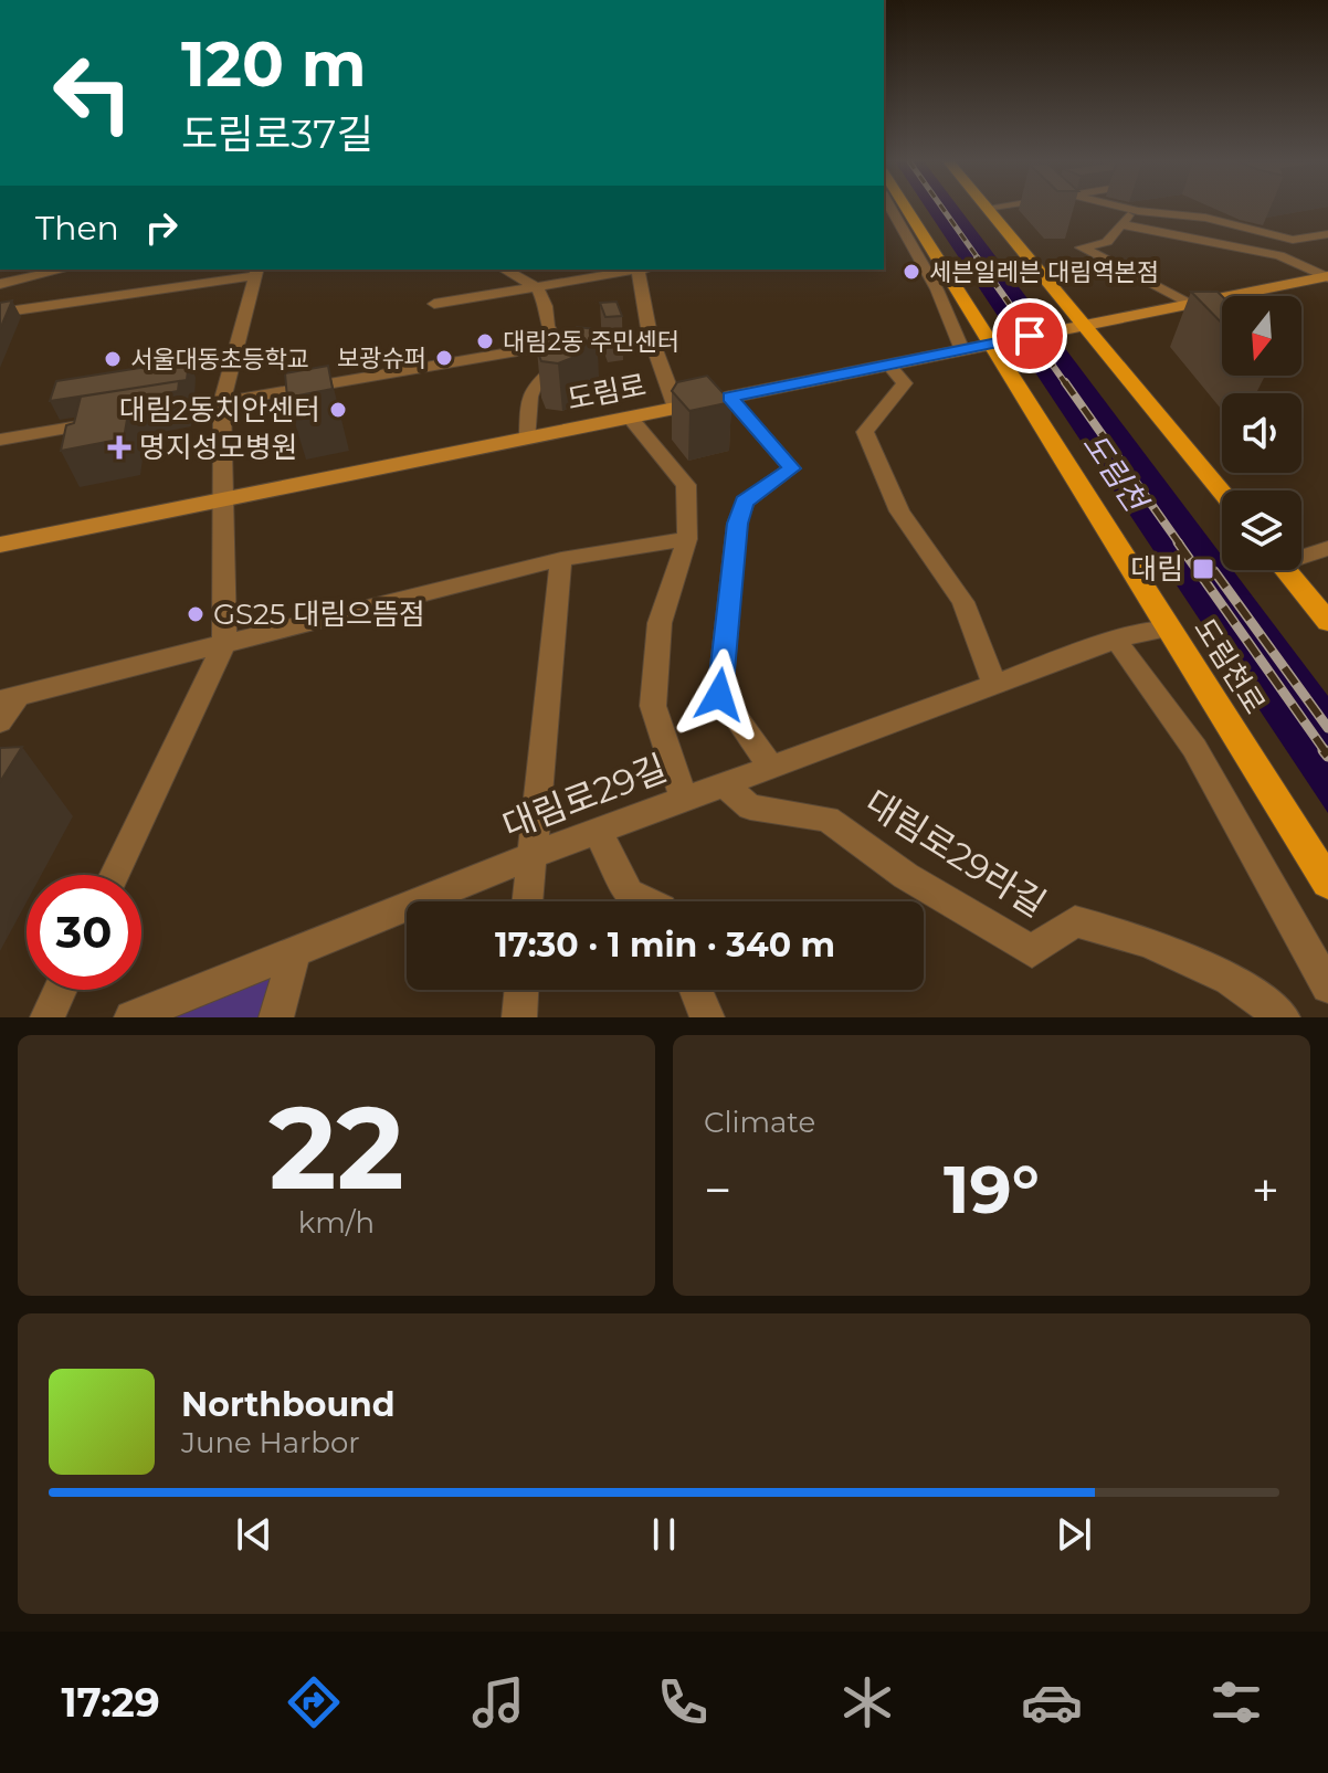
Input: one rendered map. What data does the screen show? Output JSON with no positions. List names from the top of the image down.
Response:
{
  "streets": {
    "main road": ["도림천로"],
    "street": ["도림로", "대림로29길", "대림로29라길"]
  },
  "crossings": [
    ["도림로", "도림천로"],
    ["도림천로", "대림로29길"],
    ["대림로29길", "대림로29라길"]
  ],
  "water": ["도림천"],
  "places": {
    "other": [
      "세븐일레븐 대림역본점",
      "대림2동 주민센터",
      "보광슈퍼",
      "서울대동초등학교",
      "대림2동치안센터",
      "GS25 대림으뜸점"
    ],
    "health": ["명지성모병원"],
    "transit": ["대림"]
  },
  "north": "bottom",
  "page": {
    "turn": ["120 m", "도림로37길"],
    "then": "Then",
    "limit": "30",
    "trip": "17:30 · 1 min · 340 m",
    "tile": [
      ["22", "km/h"],
      "Climate"
    ],
    "heat": ["−", "19°", "+"],
    "song": ["Northbound", "June Harbor"],
    "tabs": "17:29"
  }
}
